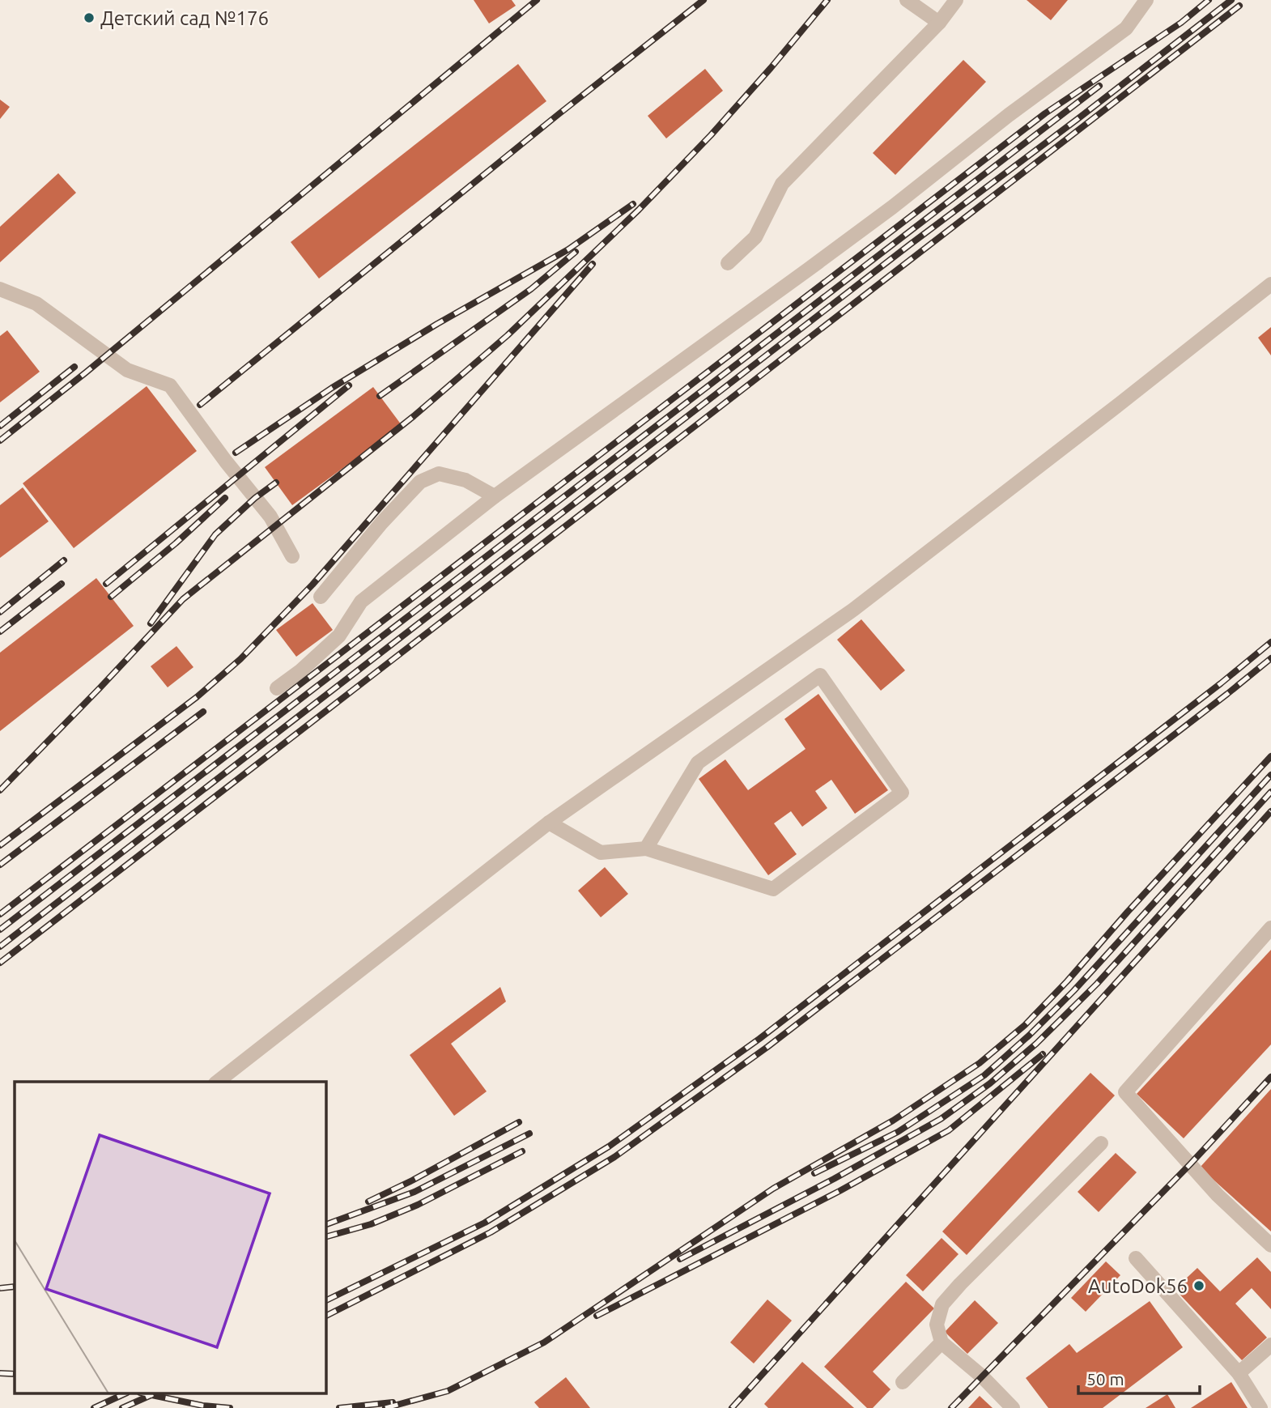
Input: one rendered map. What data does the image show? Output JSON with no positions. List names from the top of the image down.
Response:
{
  "places": ["Детский сад №176", "AutoDok56"],
  "scale_bar": "50 m"
}
